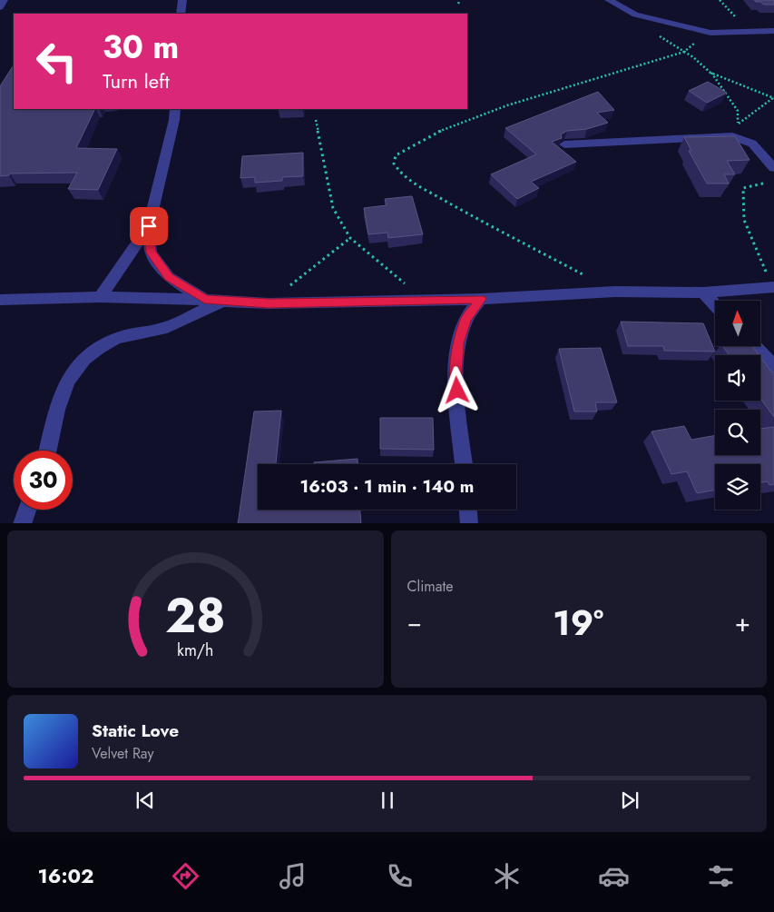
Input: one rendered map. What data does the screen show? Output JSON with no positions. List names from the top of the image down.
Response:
{
  "north": "top",
  "page": {
    "turn": ["30 m", "Turn left"],
    "limit": "30",
    "trip": "16:03 · 1 min · 140 m",
    "tile": "Climate",
    "heat": ["−", "19°", "+"],
    "song": ["Static Love", "Velvet Ray"],
    "tabs": "16:02",
    "gauge": ["28", "km/h"]
  }
}
